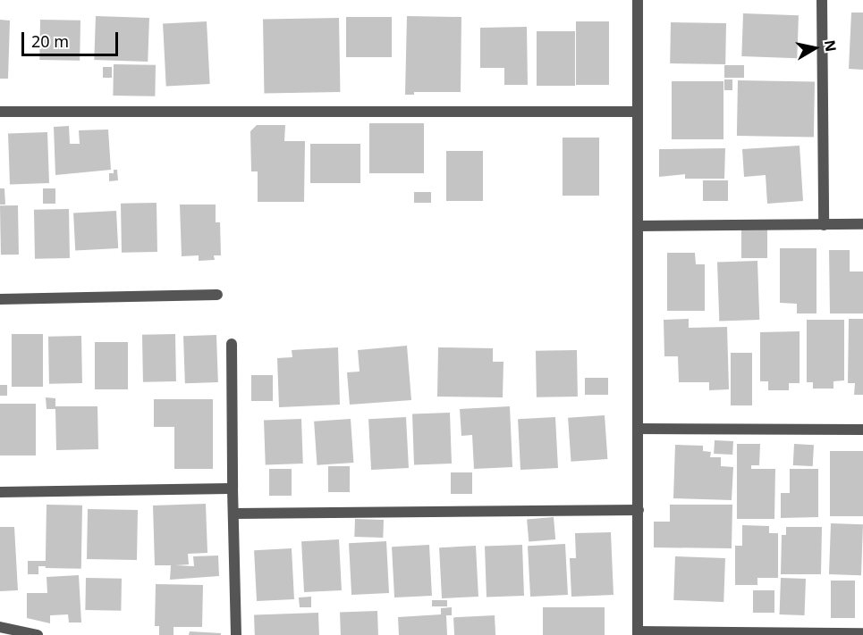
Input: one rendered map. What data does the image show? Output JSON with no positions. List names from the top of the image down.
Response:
{
  "scale_bar": "20 m",
  "north": "right"
}
